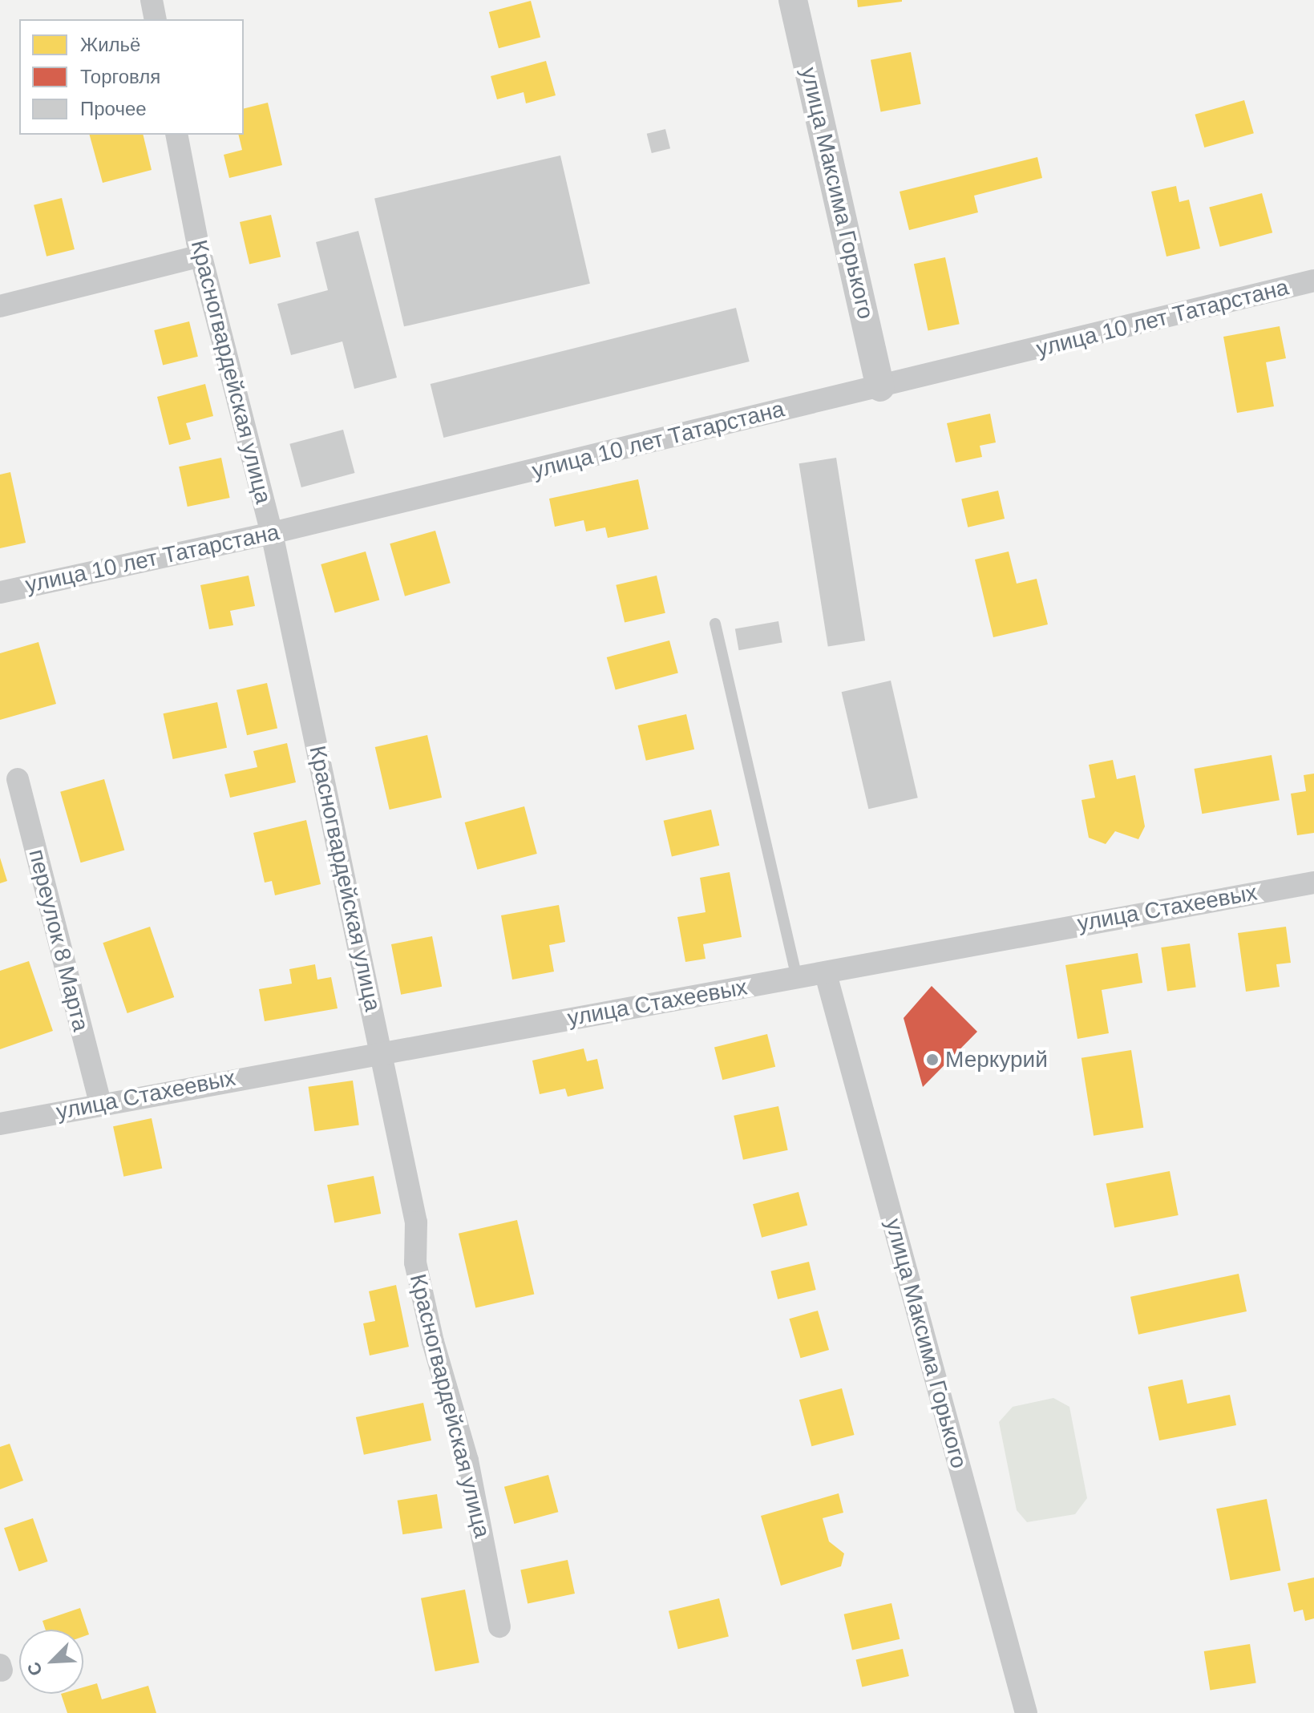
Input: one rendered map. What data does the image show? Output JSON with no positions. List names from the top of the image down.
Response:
{
  "streets": {
    "street": [
      "улица Максима Горького",
      "улица 10 лет Татарстана",
      "Красногвардейская улица",
      "улица Стахеевых",
      "переулок 8 Марта"
    ]
  },
  "crossings": [
    ["улица Максима Горького", "улица 10 лет Татарстана"],
    ["улица Максима Горького", "улица Стахеевых"],
    ["улица 10 лет Татарстана", "Красногвардейская улица"],
    ["Красногвардейская улица", "улица Стахеевых"],
    ["улица Стахеевых", "переулок 8 Марта"]
  ],
  "places": ["Меркурий"],
  "legend": ["Жильё", "Торговля", "Прочее"],
  "north": "bottom left"
}
